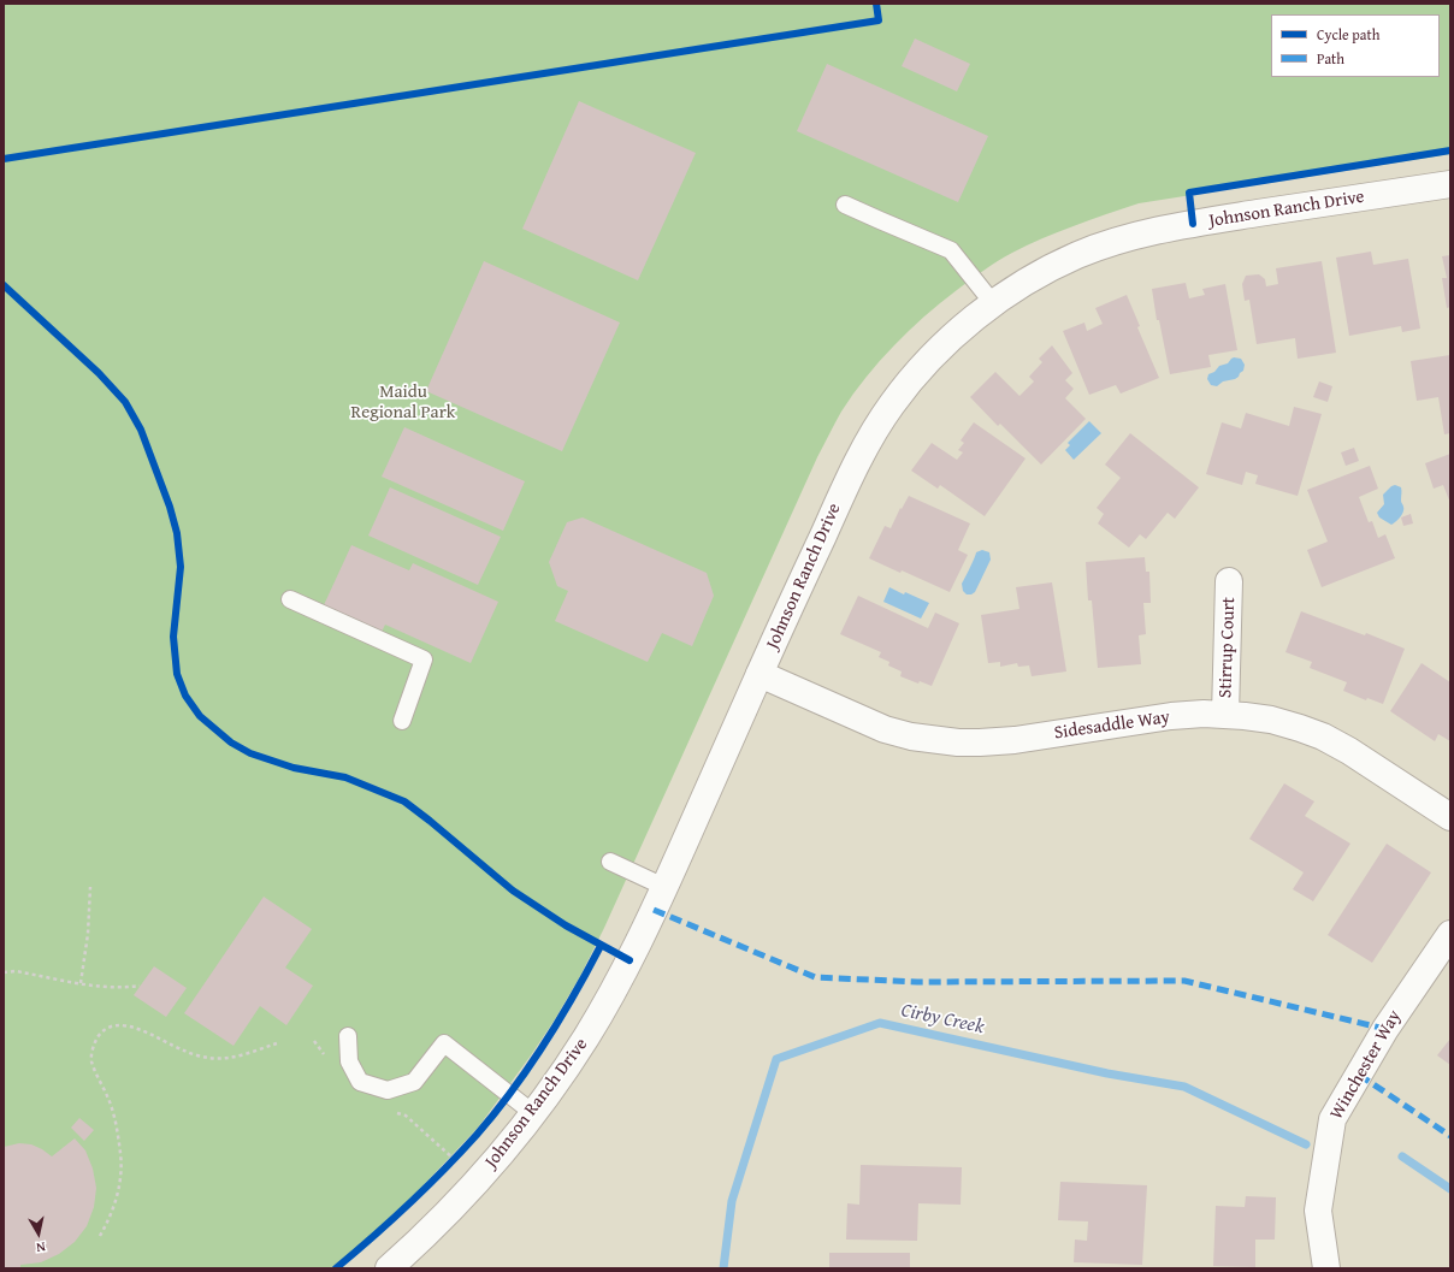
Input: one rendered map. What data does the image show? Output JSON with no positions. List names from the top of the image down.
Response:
{
  "streets": {
    "street": [
      "Johnson Ranch Drive",
      "Stirrup Court",
      "Sidesaddle Way",
      "Winchester Way"
    ]
  },
  "crossings": [
    ["Johnson Ranch Drive", "Sidesaddle Way"],
    ["Stirrup Court", "Sidesaddle Way"]
  ],
  "water": ["Cirby Creek"],
  "parks": ["Maidu Regional Park"],
  "legend": ["Cycle path", "Path"],
  "north": "bottom"
}
